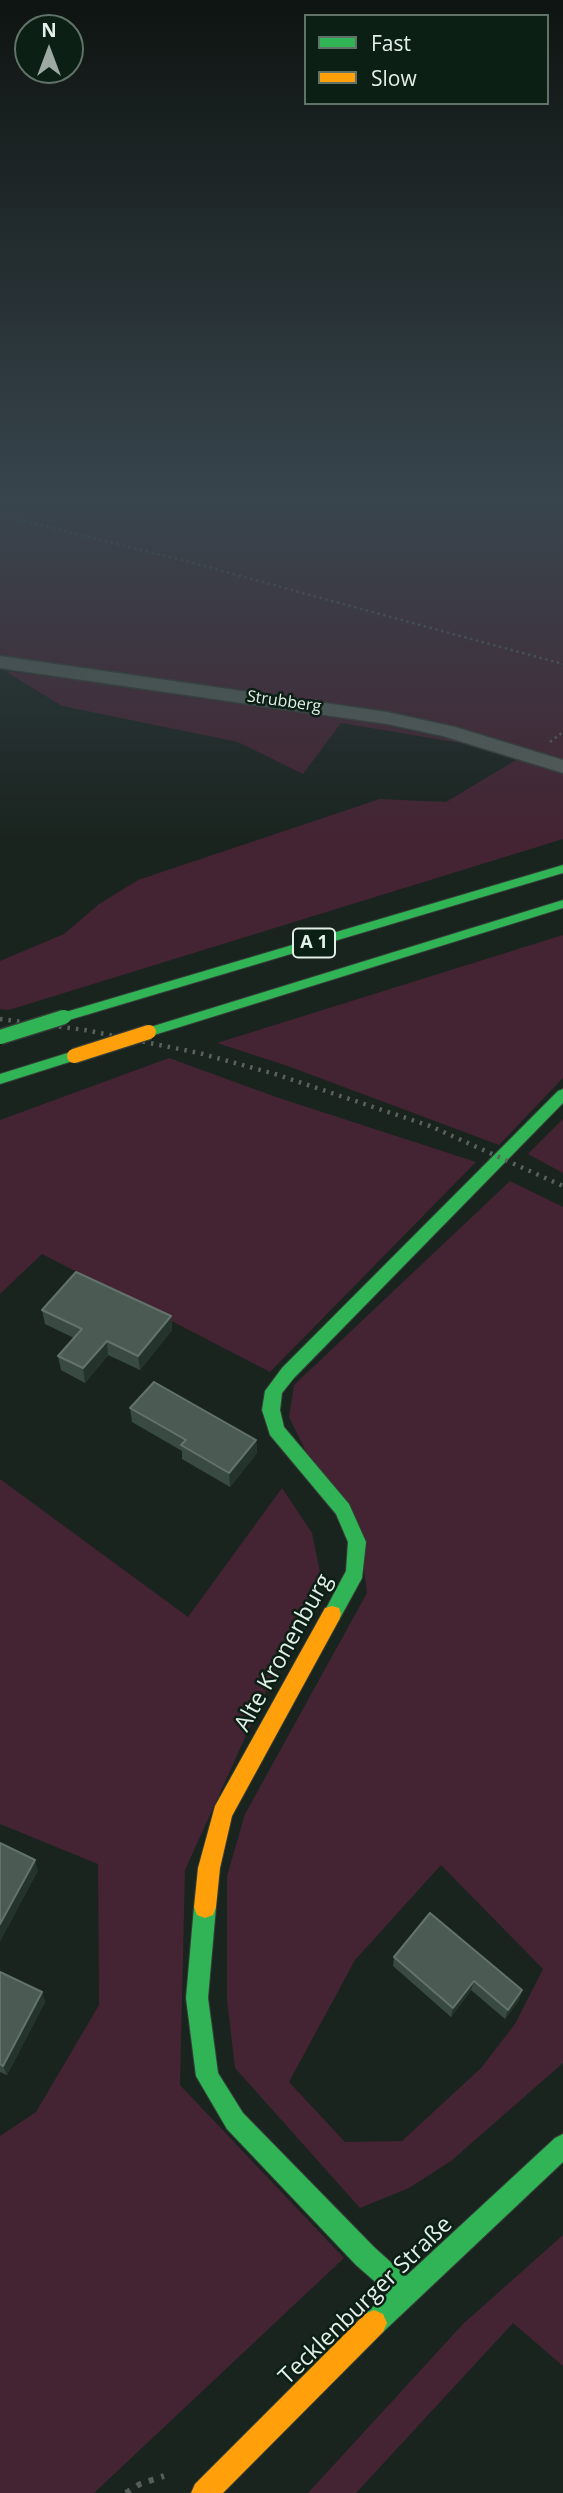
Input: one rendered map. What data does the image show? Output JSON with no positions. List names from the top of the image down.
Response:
{
  "streets": {
    "main road": ["A 1", "Alte Kronenburg", "Tecklenburger Straße"],
    "street": ["Strubberg"]
  },
  "crossings": [
    ["Alte Kronenburg", "Tecklenburger Straße"]
  ],
  "legend": ["Fast", "Slow"],
  "north": "top"
}
